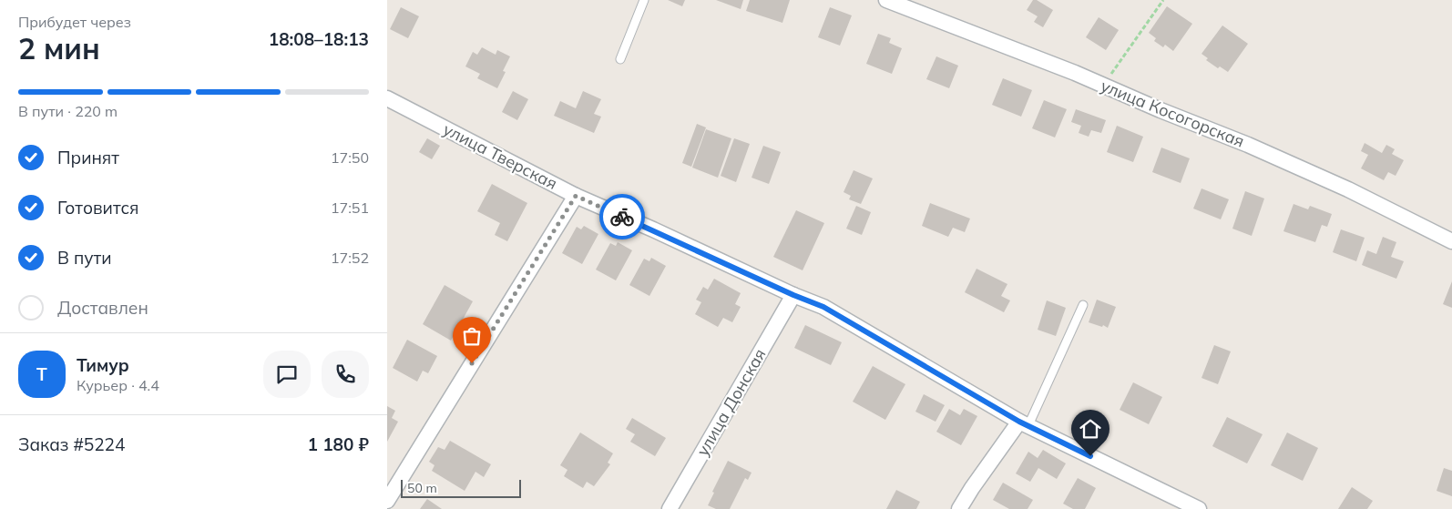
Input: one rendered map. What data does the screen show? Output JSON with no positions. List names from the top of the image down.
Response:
{
  "streets": {
    "street": ["улица Косогорская", "улица Тверская", "улица Донская"]
  },
  "crossings": [
    ["улица Тверская", "улица Донская"]
  ],
  "scale_bar": "50 m",
  "page": {
    "heading": ["2 мин", "Прибудет через", "18:08–18:13"],
    "panel": [
      "Тимур",
      "Курьер · 4.4",
      "Заказ #5224",
      "1 180 ₽"
    ],
    "bar": "В пути · 220 m",
    "list": [
      ["Принят", "17:50"],
      ["Готовится", "17:51"],
      ["В пути", "17:52"],
      "Доставлен"
    ],
    "round": "Т",
    "scale": "50 m"
  }
}
